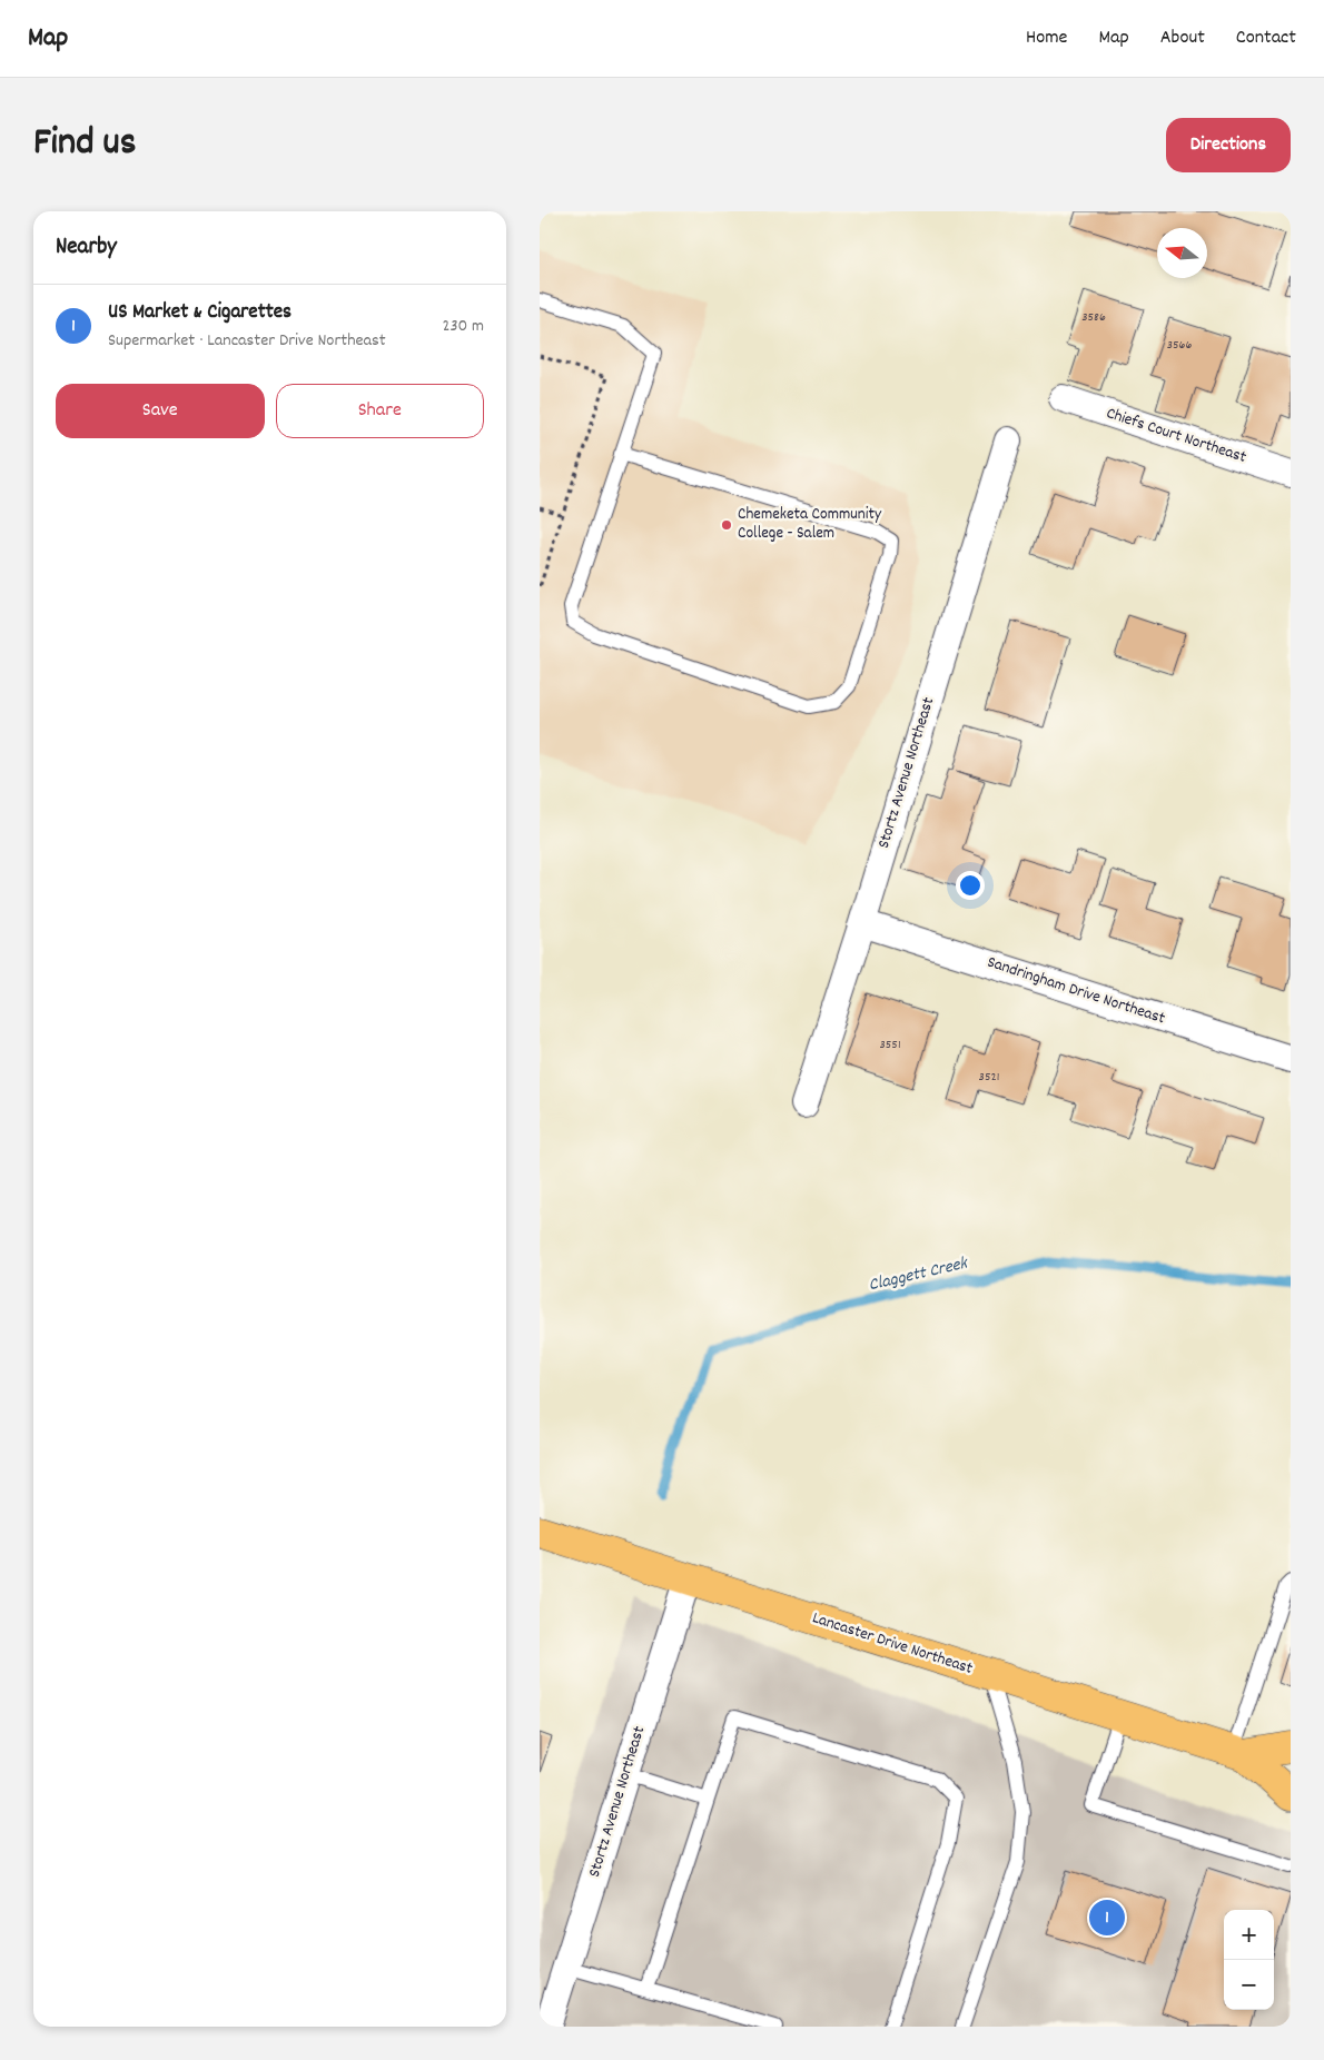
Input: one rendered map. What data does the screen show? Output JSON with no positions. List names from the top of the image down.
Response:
{
  "streets": {
    "main road": ["Lancaster Drive Northeast"],
    "street": ["Chiefs Court Northeast", "Stortz Avenue Northeast", "Sandringham Drive Northeast"]
  },
  "crossings": [
    ["Stortz Avenue Northeast", "Sandringham Drive Northeast"],
    ["Stortz Avenue Northeast", "Lancaster Drive Northeast"]
  ],
  "water": ["Claggett Creek"],
  "places": ["Chemeketa Community College - Salem"],
  "house_numbers": [
    "3586",
    "3566",
    "3551",
    "3521"
  ],
  "north": "left",
  "page": {
    "header": "Map",
    "nav": [
      "Home",
      "Map",
      "About",
      "Contact"
    ],
    "title": "Find us",
    "buttons": [
      "Directions",
      ["Save", "Share"]
    ],
    "heading": "Nearby",
    "list": [
      {
        "mark": "1",
        "name": "US Market & Cigarettes",
        "note": "Supermarket · Lancaster Drive Northeast",
        "value": "230 m"
      }
    ],
    "pins": "1",
    "map_buttons": ["+", "−"]
  }
}
